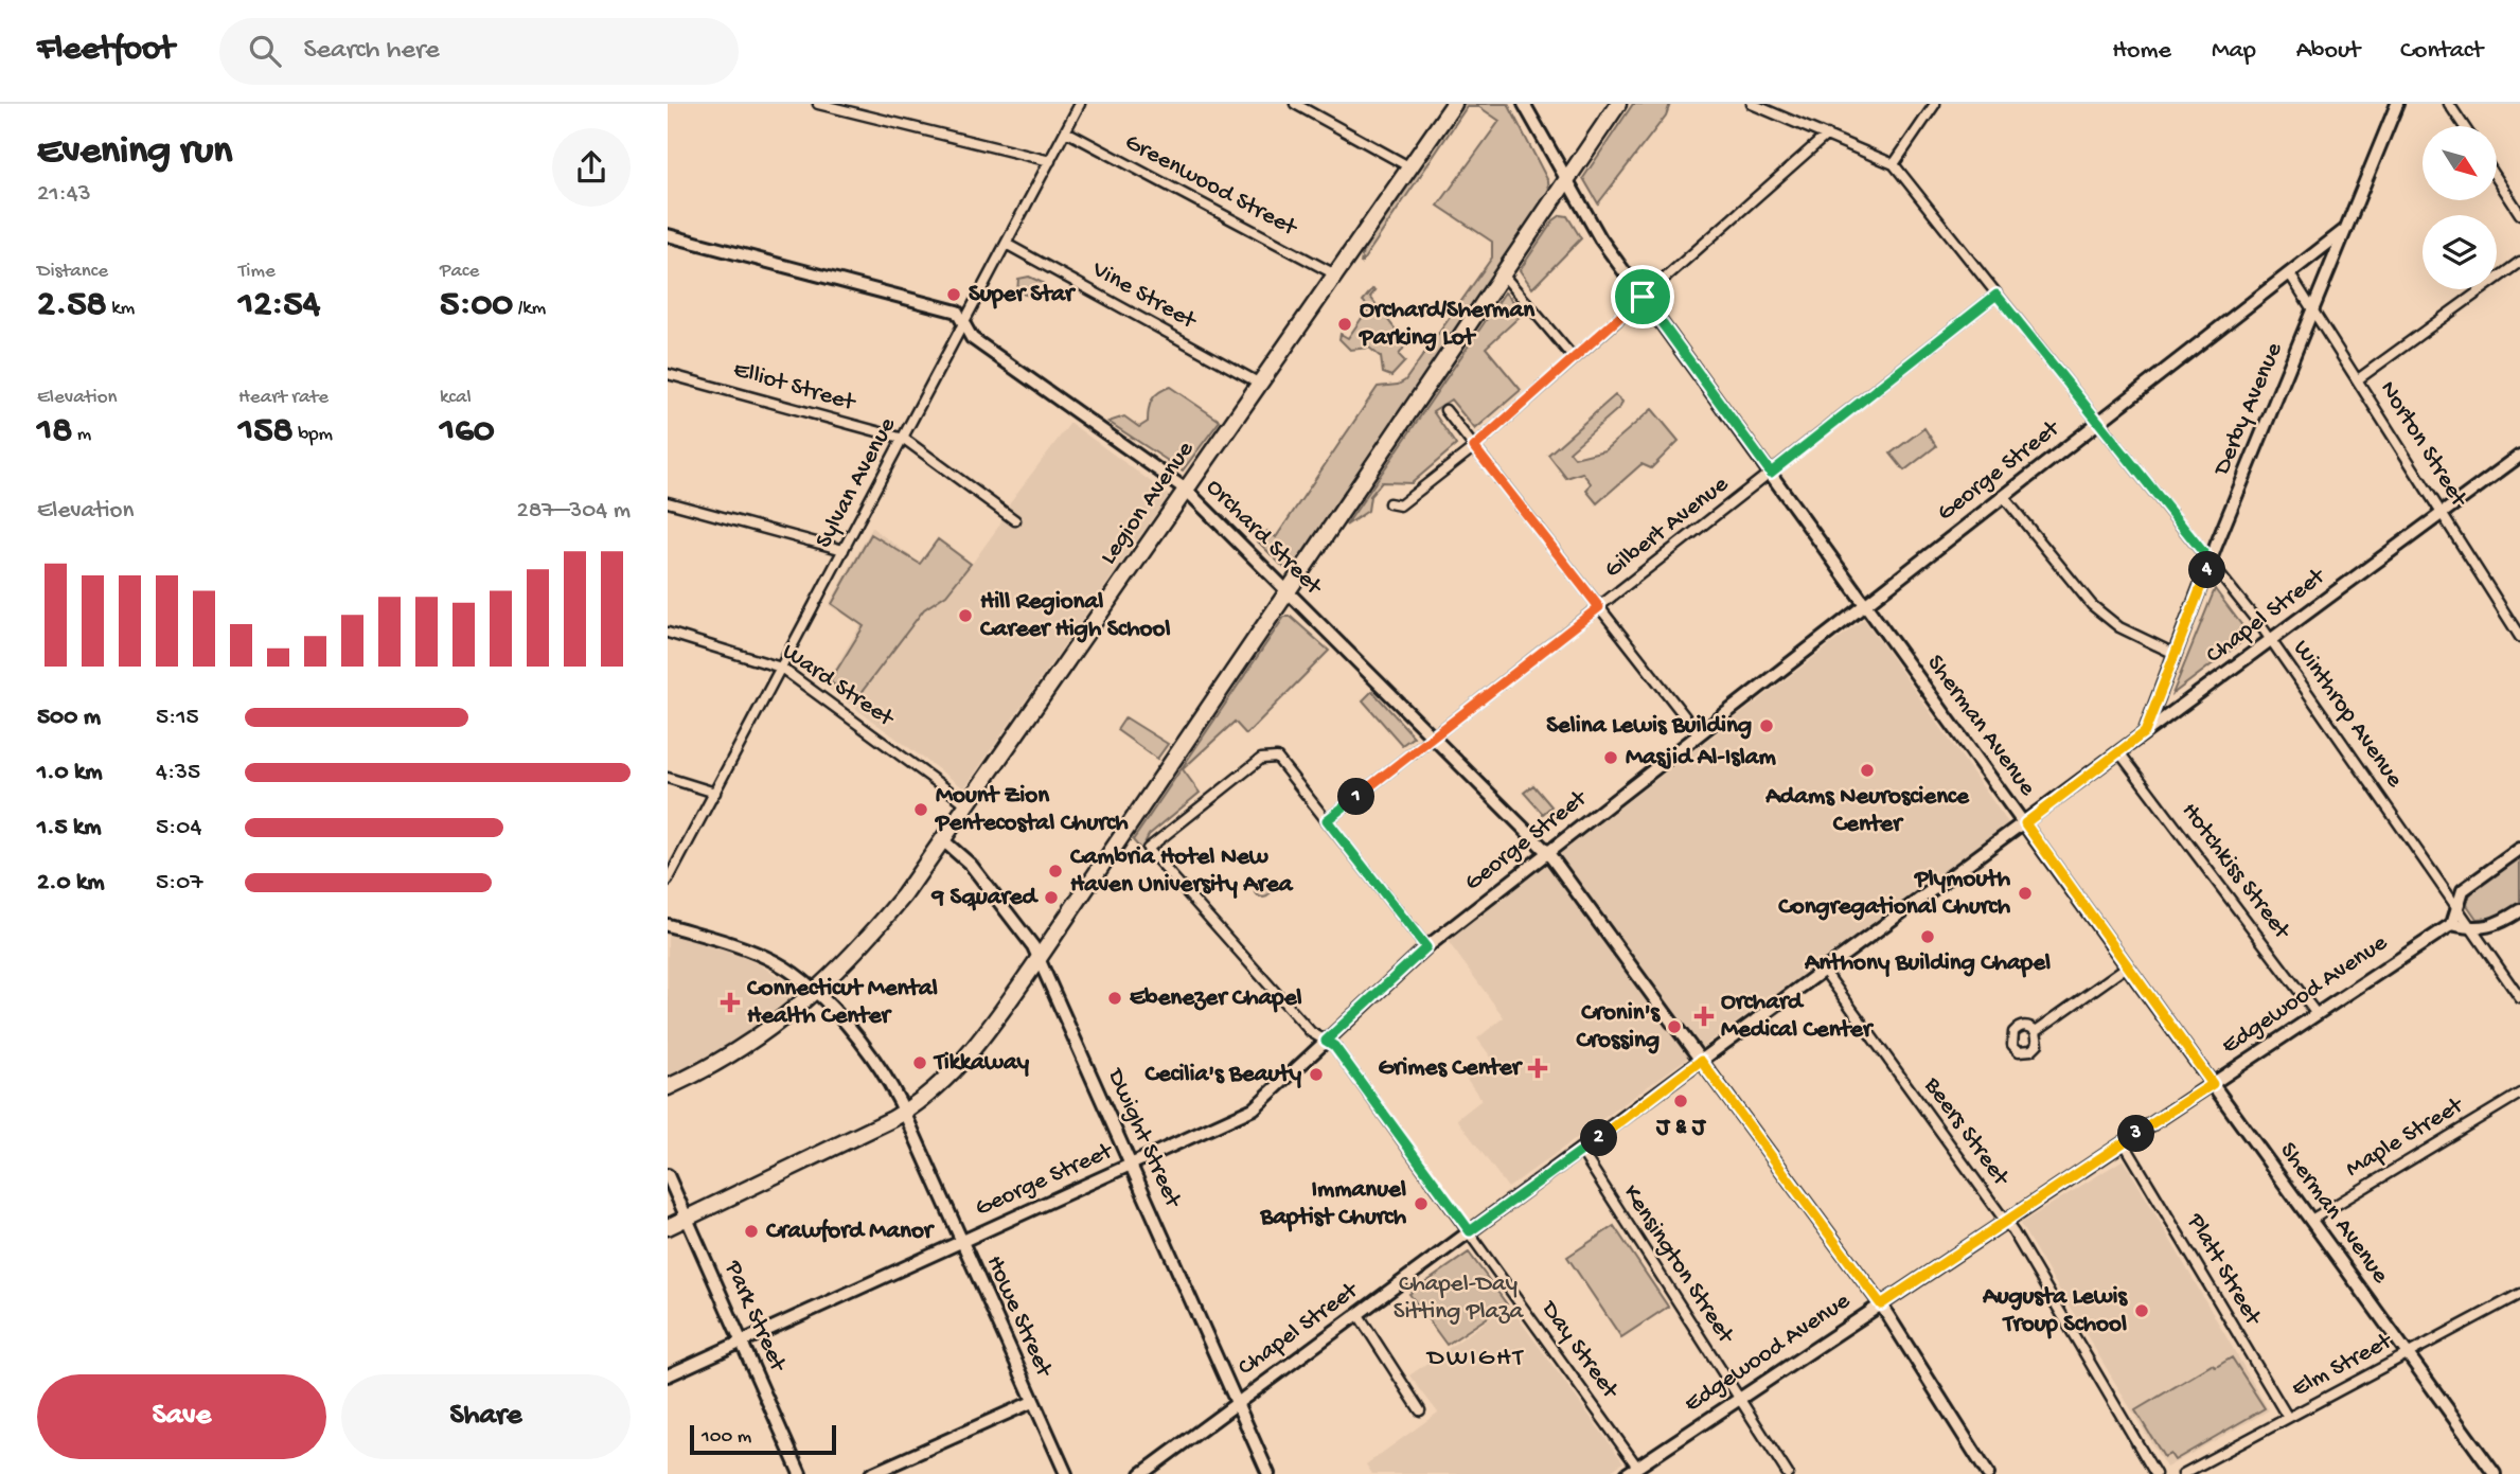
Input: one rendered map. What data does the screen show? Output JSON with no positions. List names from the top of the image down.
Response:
{
  "streets": {
    "highway": ["Legion Avenue"],
    "main road": [
      "Derby Avenue",
      "George Street",
      "Orchard Street",
      "Chapel Street",
      "Sherman Avenue",
      "Edgewood Avenue",
      "Dwight Street",
      "Park Street",
      "Howe Street"
    ],
    "street": [
      "Greenwood Street",
      "Vine Street",
      "Elliot Street",
      "Norton Street",
      "Sylvan Avenue",
      "Gilbert Avenue",
      "Ward Street",
      "Winthrop Avenue",
      "Hotchkiss Street",
      "Beers Street",
      "Maple Street",
      "Kensington Street",
      "Platt Street",
      "Day Street",
      "Elm Street"
    ]
  },
  "crossings": [
    ["Greenwood Street", "Sylvan Avenue"],
    ["Greenwood Street", "Legion Avenue"],
    ["Vine Street", "Sylvan Avenue"],
    ["Vine Street", "Legion Avenue"],
    ["Elliot Street", "Sylvan Avenue"],
    ["Derby Avenue", "Norton Street"],
    ["Derby Avenue", "George Street"],
    ["Derby Avenue", "Chapel Street"],
    ["Derby Avenue", "Winthrop Avenue"],
    ["Norton Street", "George Street"],
    ["Norton Street", "Chapel Street"],
    ["George Street", "Orchard Street"],
    ["George Street", "Winthrop Avenue"],
    ["George Street", "Sherman Avenue"],
    ["George Street", "Dwight Street"],
    ["George Street", "Park Street"],
    ["George Street", "Howe Street"],
    ["George Street", "Day Street"],
    ["Sylvan Avenue", "Orchard Street"],
    ["Sylvan Avenue", "Ward Street"],
    ["Legion Avenue", "Orchard Street"],
    ["Legion Avenue", "Ward Street"],
    ["Legion Avenue", "Dwight Street"],
    ["Legion Avenue", "Howe Street"],
    ["Gilbert Avenue", "Orchard Street"],
    ["Gilbert Avenue", "Winthrop Avenue"],
    ["Gilbert Avenue", "Sherman Avenue"],
    ["Gilbert Avenue", "Day Street"],
    ["Orchard Street", "Chapel Street"],
    ["Orchard Street", "Edgewood Avenue"],
    ["Chapel Street", "Winthrop Avenue"],
    ["Chapel Street", "Sherman Avenue"],
    ["Chapel Street", "Hotchkiss Street"],
    ["Chapel Street", "Beers Street"],
    ["Chapel Street", "Dwight Street"],
    ["Chapel Street", "Kensington Street"],
    ["Chapel Street", "Day Street"],
    ["Sherman Avenue", "Edgewood Avenue"],
    ["Sherman Avenue", "Maple Street"],
    ["Sherman Avenue", "Elm Street"],
    ["Hotchkiss Street", "Edgewood Avenue"],
    ["Edgewood Avenue", "Beers Street"],
    ["Edgewood Avenue", "Kensington Street"],
    ["Edgewood Avenue", "Platt Street"],
    ["Edgewood Avenue", "Day Street"],
    ["Platt Street", "Elm Street"]
  ],
  "districts": ["DWIGHT"],
  "parks": ["Chapel-Day Sitting Plaza"],
  "places": {
    "other": [
      "Super Star",
      "Orchard/Sherman Parking Lot",
      "Hill Regional Career High School",
      "Selina Lewis Building",
      "Masjid Al-Islam",
      "Adams Neuroscience Center",
      "Mount Zion Pentecostal Church",
      "Cambria Hotel New Haven University Area",
      "Plymouth Congregational Church",
      "9 Squared",
      "Anthony Building Chapel",
      "Ebenezer Chapel",
      "Cronin's Crossing",
      "Tikkaway",
      "Cecilia's Beauty",
      "J & J",
      "Immanuel Baptist Church",
      "Crawford Manor",
      "Augusta Lewis Troup School"
    ],
    "health": ["Connecticut Mental Health Center", "Orchard Medical Center", "Grimes Center"]
  },
  "scale_bar": "100 m",
  "north": "bottom right",
  "page": {
    "header": "Fleetfoot",
    "search": "Search here",
    "nav": [
      "Home",
      "Map",
      "About",
      "Contact"
    ],
    "heading": ["Evening run", "21:43"],
    "stats": [
      ["Distance", "2.58 km"],
      ["Time", "12:54"],
      ["Pace", "5:00 /km"],
      ["Elevation", "18 m"],
      ["Heart rate", "158 bpm"],
      ["kcal", "160"]
    ],
    "chart": ["Elevation", "287–304 m"],
    "pins": [
      "4",
      "1",
      "3",
      "2"
    ],
    "list": [
      {
        "name": "500 m",
        "note": "5:15"
      },
      {
        "name": "1.0 km",
        "note": "4:35"
      },
      {
        "name": "1.5 km",
        "note": "5:04"
      },
      {
        "name": "2.0 km",
        "note": "5:07"
      }
    ],
    "buttons": ["Save", "Share"],
    "scale": "100 m"
  }
}
